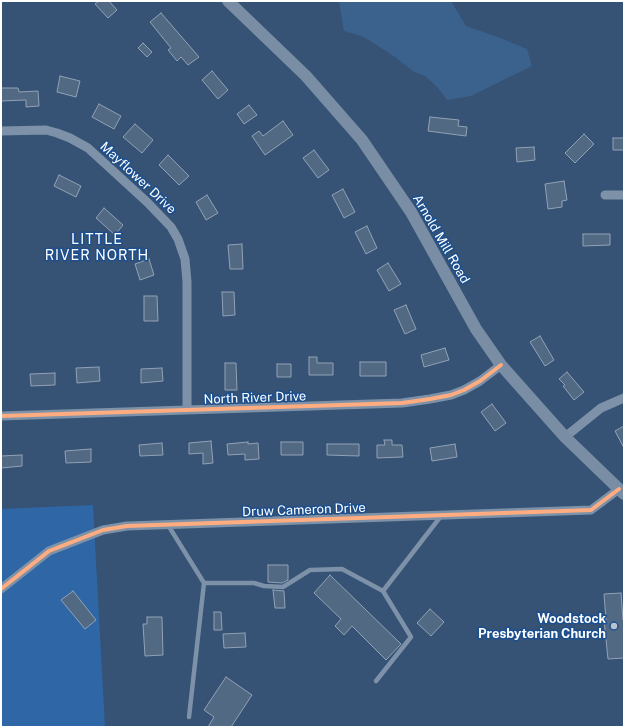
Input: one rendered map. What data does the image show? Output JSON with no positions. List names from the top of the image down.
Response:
{
  "streets": {
    "main road": ["Arnold Mill Road"],
    "street": ["Mayflower Drive", "North River Drive", "Druw Cameron Drive"]
  },
  "crossings": [
    ["Mayflower Drive", "North River Drive"],
    ["Arnold Mill Road", "North River Drive"],
    ["Arnold Mill Road", "Druw Cameron Drive"]
  ],
  "districts": ["LITTLE RIVER NORTH"],
  "places": ["Woodstock Presbyterian Church"]
}
